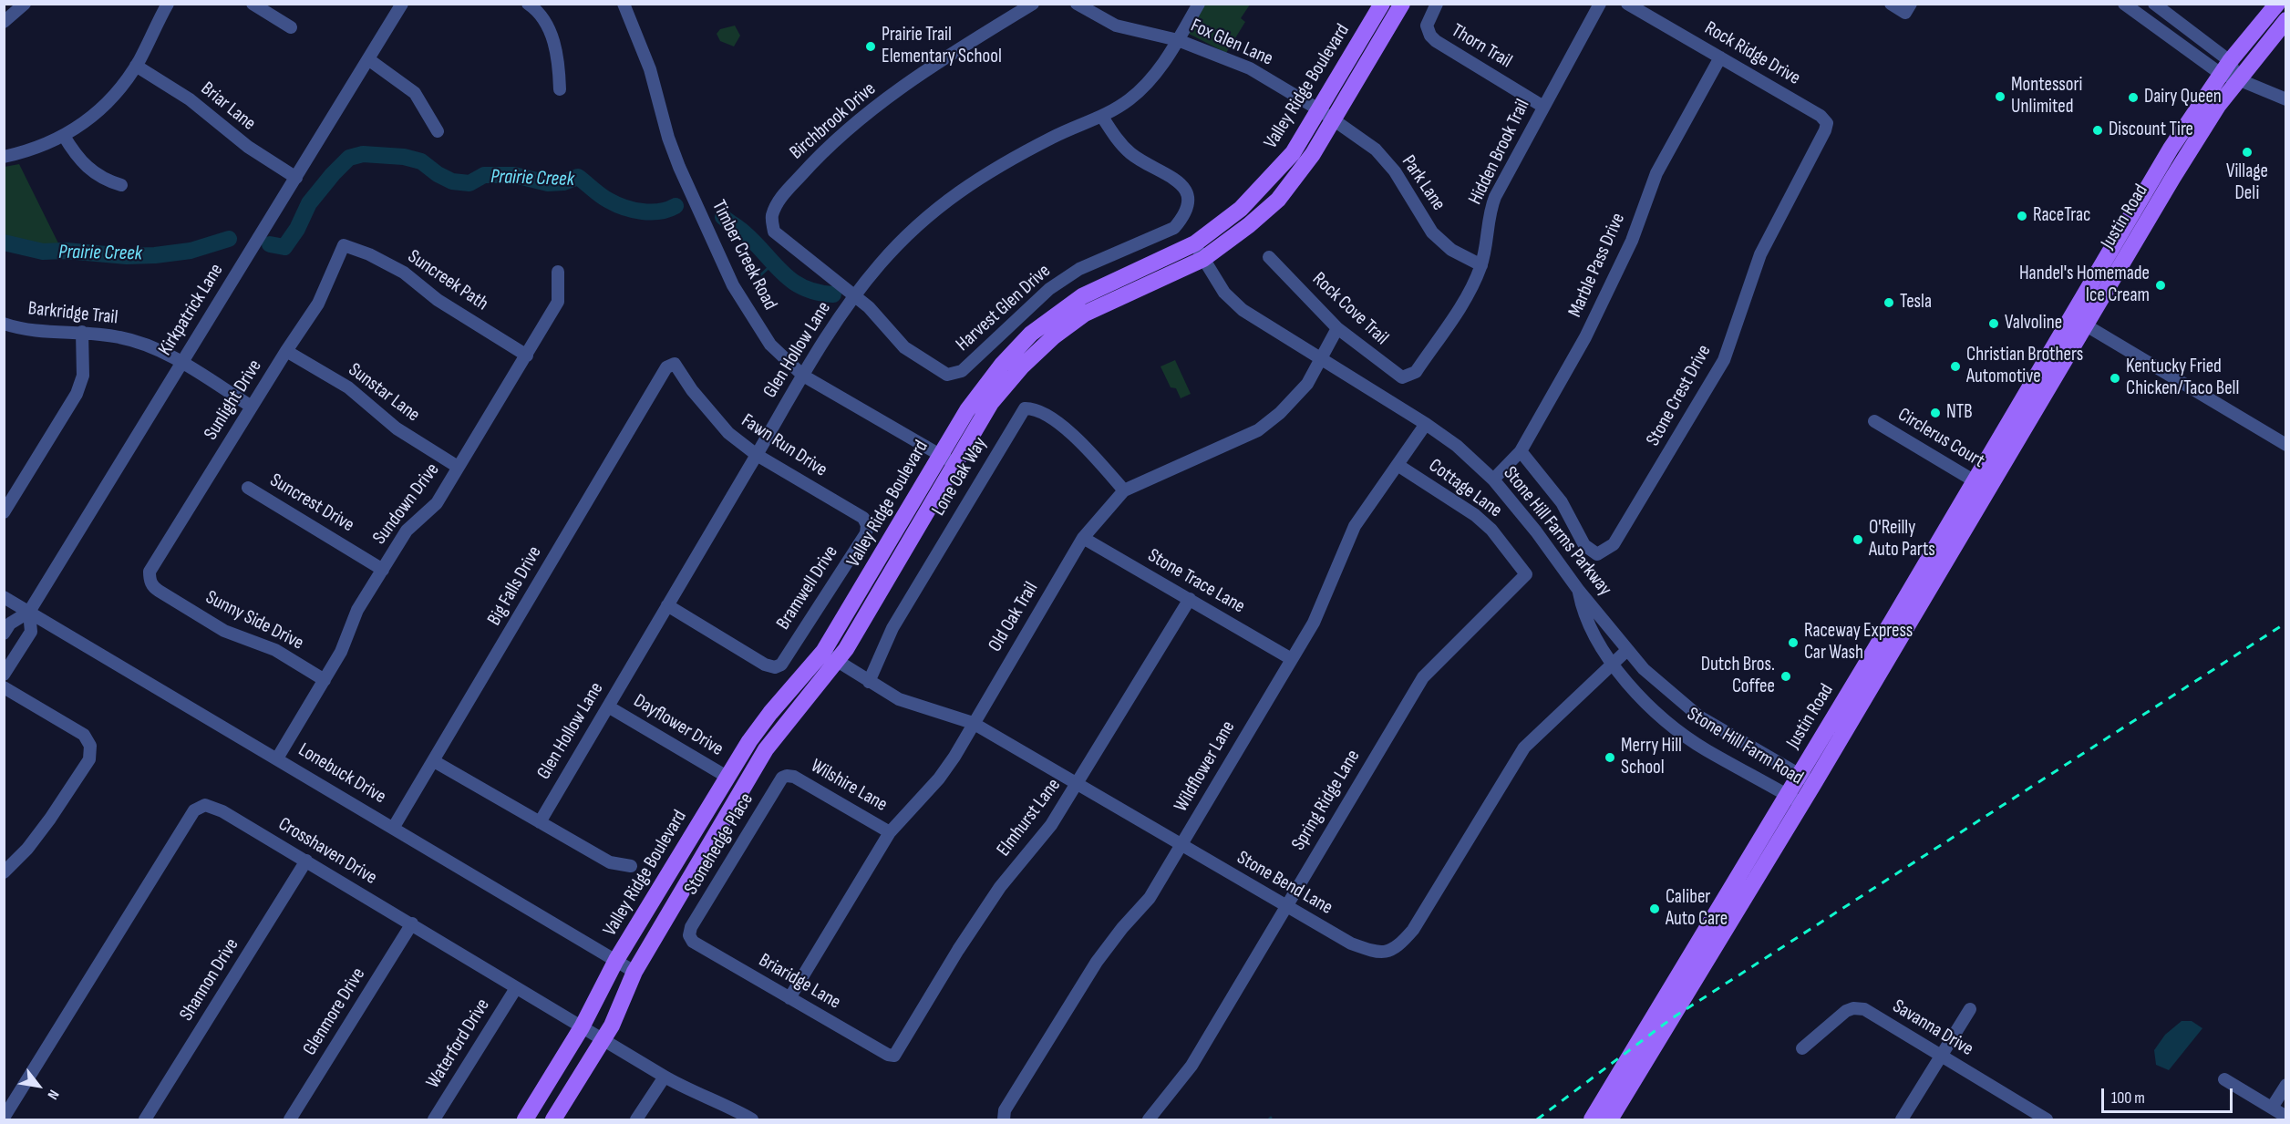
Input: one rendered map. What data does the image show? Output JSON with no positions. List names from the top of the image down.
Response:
{
  "streets": {
    "main road": ["Valley Ridge Boulevard", "Justin Road"],
    "street": [
      "Fox Glen Lane",
      "Thorn Trail",
      "Rock Ridge Drive",
      "Briar Lane",
      "Birchbrook Drive",
      "Hidden Brook Trail",
      "Park Lane",
      "Timber Creek Road",
      "Marble Pass Drive",
      "Suncreek Path",
      "Harvest Glen Drive",
      "Rock Cove Trail",
      "Kirkpatrick Lane",
      "Barkridge Trail",
      "Glen Hollow Lane",
      "Sunstar Lane",
      "Stone Crest Drive",
      "Sunlight Drive",
      "Circlerus Court",
      "Fawn Run Drive",
      "Lone Oak Way",
      "Cottage Lane",
      "Suncrest Drive",
      "Sundown Drive",
      "Stone Hill Farms Parkway",
      "Stone Trace Lane",
      "Big Falls Drive",
      "Bramwell Drive",
      "Old Oak Trail",
      "Sunny Side Drive",
      "Dayflower Drive",
      "Stone Hill Farm Road",
      "Wildflower Lane",
      "Lonebuck Drive",
      "Wilshire Lane",
      "Spring Ridge Lane",
      "Elmhurst Lane",
      "Stonehedge Place",
      "Crosshaven Drive",
      "Stone Bend Lane",
      "Shannon Drive",
      "Briaridge Lane",
      "Glenmore Drive",
      "Savanna Drive",
      "Waterford Drive"
    ]
  },
  "crossings": [
    ["Fox Glen Lane", "Valley Ridge Boulevard"],
    ["Fox Glen Lane", "Park Lane"],
    ["Fox Glen Lane", "Glen Hollow Lane"],
    ["Thorn Trail", "Hidden Brook Trail"],
    ["Rock Ridge Drive", "Marble Pass Drive"],
    ["Rock Ridge Drive", "Stone Crest Drive"],
    ["Valley Ridge Boulevard", "Park Lane"],
    ["Valley Ridge Boulevard", "Timber Creek Road"],
    ["Valley Ridge Boulevard", "Stone Hill Farms Parkway"],
    ["Valley Ridge Boulevard", "Dayflower Drive"],
    ["Valley Ridge Boulevard", "Lonebuck Drive"],
    ["Valley Ridge Boulevard", "Crosshaven Drive"],
    ["Valley Ridge Boulevard", "Stone Bend Lane"],
    ["Briar Lane", "Kirkpatrick Lane"],
    ["Birchbrook Drive", "Harvest Glen Drive"],
    ["Birchbrook Drive", "Glen Hollow Lane"],
    ["Hidden Brook Trail", "Park Lane"],
    ["Hidden Brook Trail", "Rock Cove Trail"],
    ["Justin Road", "Circlerus Court"],
    ["Justin Road", "Stone Hill Farms Parkway"],
    ["Justin Road", "Stone Hill Farm Road"],
    ["Timber Creek Road", "Glen Hollow Lane"],
    ["Marble Pass Drive", "Stone Crest Drive"],
    ["Marble Pass Drive", "Stone Hill Farms Parkway"],
    ["Suncreek Path", "Sunlight Drive"],
    ["Suncreek Path", "Sundown Drive"],
    ["Harvest Glen Drive", "Glen Hollow Lane"],
    ["Rock Cove Trail", "Old Oak Trail"],
    ["Kirkpatrick Lane", "Barkridge Trail"],
    ["Kirkpatrick Lane", "Lonebuck Drive"],
    ["Barkridge Trail", "Sunlight Drive"],
    ["Glen Hollow Lane", "Fawn Run Drive"],
    ["Glen Hollow Lane", "Bramwell Drive"],
    ["Glen Hollow Lane", "Dayflower Drive"],
    ["Sunstar Lane", "Sunlight Drive"],
    ["Sunstar Lane", "Sundown Drive"],
    ["Sunlight Drive", "Sunny Side Drive"],
    ["Fawn Run Drive", "Big Falls Drive"],
    ["Fawn Run Drive", "Bramwell Drive"],
    ["Lone Oak Way", "Old Oak Trail"],
    ["Lone Oak Way", "Stone Bend Lane"],
    ["Cottage Lane", "Wildflower Lane"],
    ["Cottage Lane", "Spring Ridge Lane"],
    ["Suncrest Drive", "Sundown Drive"],
    ["Sundown Drive", "Sunny Side Drive"],
    ["Sundown Drive", "Lonebuck Drive"],
    ["Stone Hill Farms Parkway", "Old Oak Trail"],
    ["Stone Hill Farms Parkway", "Stone Hill Farm Road"],
    ["Stone Hill Farms Parkway", "Wildflower Lane"],
    ["Stone Hill Farms Parkway", "Stone Bend Lane"],
    ["Stone Trace Lane", "Old Oak Trail"],
    ["Stone Trace Lane", "Wildflower Lane"],
    ["Stone Trace Lane", "Elmhurst Lane"],
    ["Big Falls Drive", "Lonebuck Drive"],
    ["Old Oak Trail", "Wilshire Lane"],
    ["Old Oak Trail", "Stone Bend Lane"],
    ["Old Oak Trail", "Briaridge Lane"],
    ["Stone Hill Farm Road", "Stone Bend Lane"],
    ["Wildflower Lane", "Stone Bend Lane"],
    ["Wilshire Lane", "Stonehedge Place"],
    ["Spring Ridge Lane", "Stone Bend Lane"],
    ["Elmhurst Lane", "Stone Bend Lane"],
    ["Elmhurst Lane", "Briaridge Lane"],
    ["Stonehedge Place", "Briaridge Lane"],
    ["Crosshaven Drive", "Shannon Drive"],
    ["Crosshaven Drive", "Glenmore Drive"],
    ["Crosshaven Drive", "Waterford Drive"]
  ],
  "water": ["Prairie Creek"],
  "places": [
    "Prairie Trail Elementary School",
    "Montessori Unlimited",
    "Dairy Queen",
    "Discount Tire",
    "Village Deli",
    "RaceTrac",
    "Handel's Homemade Ice Cream",
    "Tesla",
    "Valvoline",
    "Christian Brothers Automotive",
    "Kentucky Fried Chicken/Taco Bell",
    "NTB",
    "O'Reilly Auto Parts",
    "Raceway Express Car Wash",
    "Dutch Bros. Coffee",
    "Merry Hill School",
    "Caliber Auto Care"
  ],
  "scale_bar": "100 m",
  "north": "bottom right"
}
